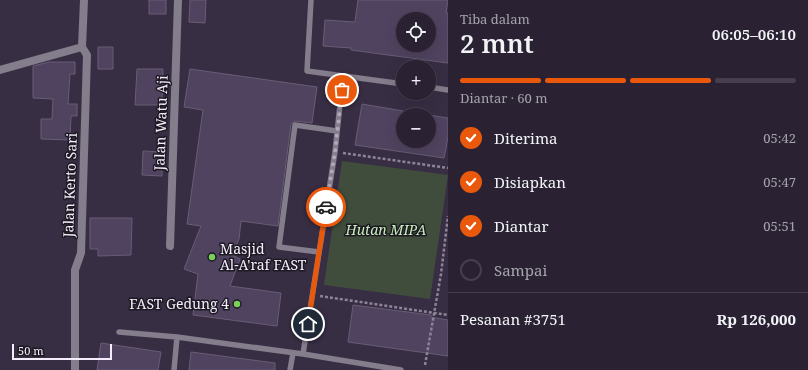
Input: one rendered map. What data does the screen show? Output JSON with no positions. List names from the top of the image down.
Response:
{
  "streets": {
    "street": ["Jalan Watu Aji", "Jalan Kerto Sari"]
  },
  "parks": ["Hutan MIPA"],
  "places": ["Masjid Al-A'raf FAST", "FAST Gedung 4"],
  "scale_bar": "50 m",
  "page": {
    "heading": ["2 mnt", "Tiba dalam", "06:05–06:10"],
    "panel": ["Pesanan #3751", "Rp 126,000"],
    "map_buttons": ["+", "−"],
    "bar": "Diantar · 60 m",
    "list": [
      ["Diterima", "05:42"],
      ["Disiapkan", "05:47"],
      ["Diantar", "05:51"],
      "Sampai"
    ],
    "scale": "50 m"
  }
}
